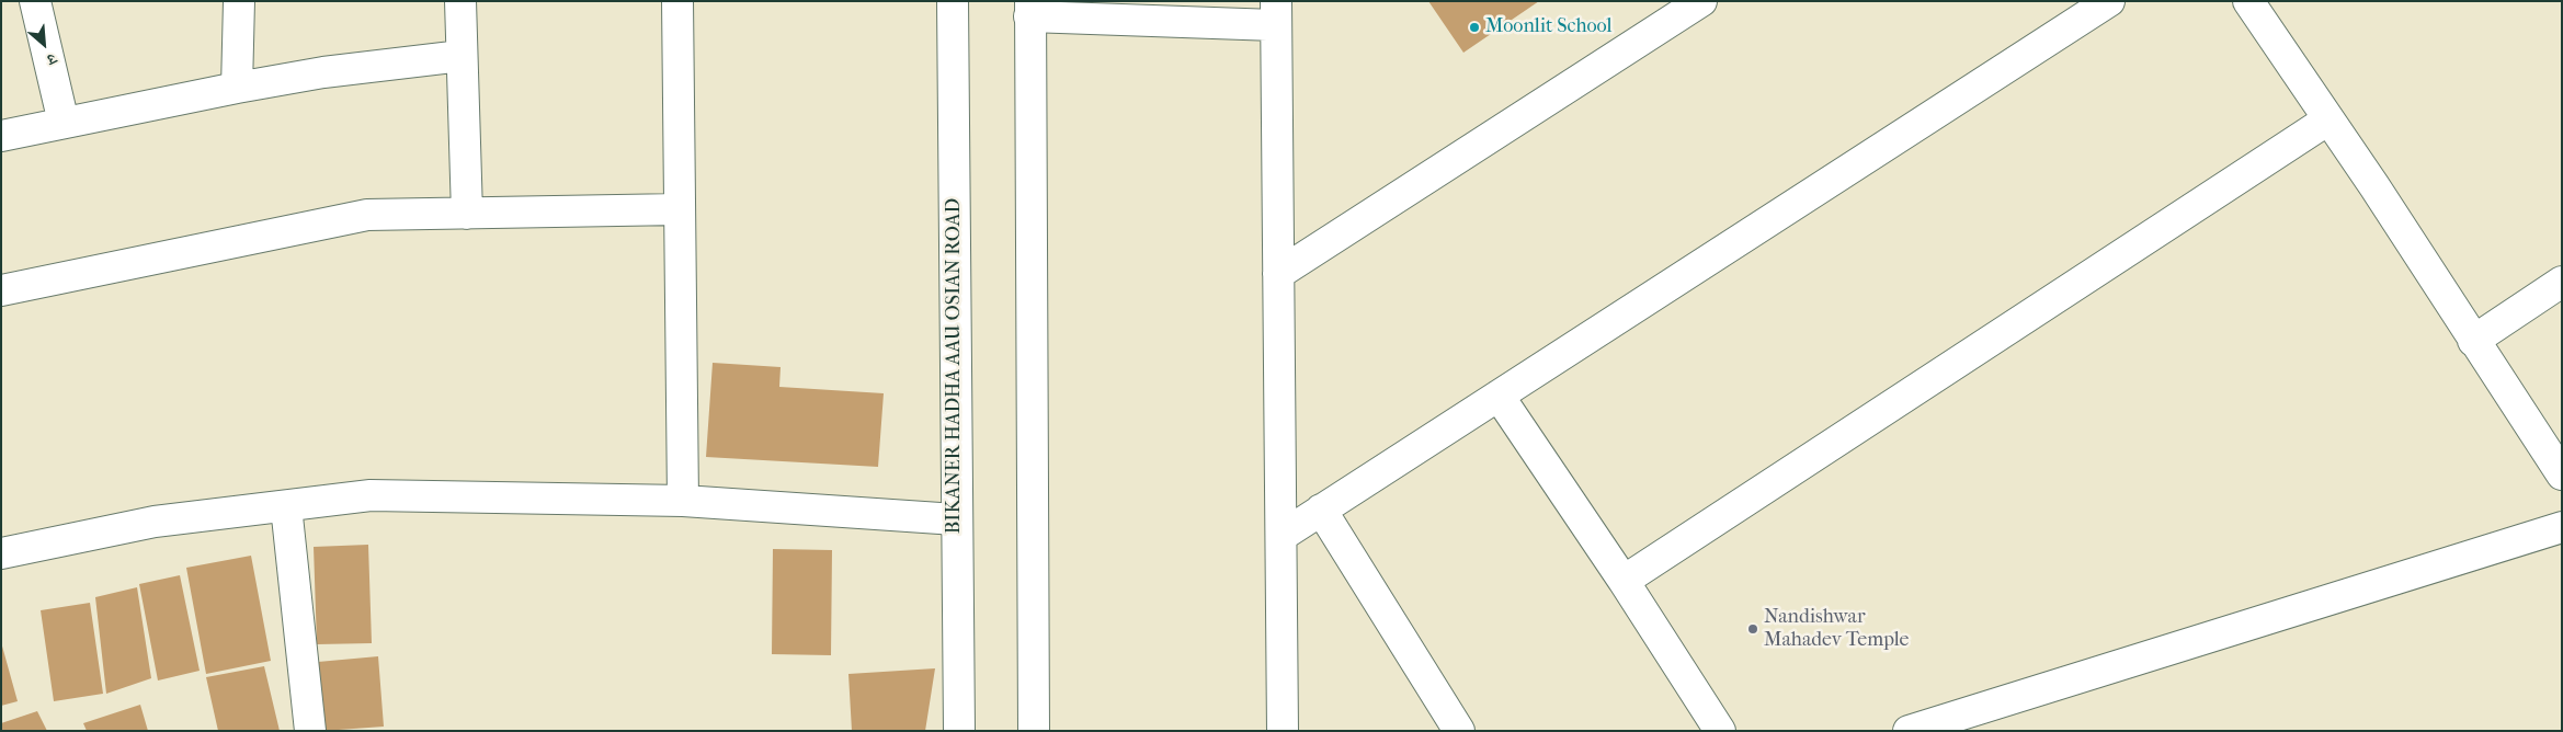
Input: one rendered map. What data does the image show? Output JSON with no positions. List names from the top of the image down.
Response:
{
  "streets": {
    "street": ["BIKANER HADHA AAU OSIAN ROAD"]
  },
  "places": ["Moonlit School", "Nandishwar Mahadev Temple"],
  "north": "bottom right"
}
